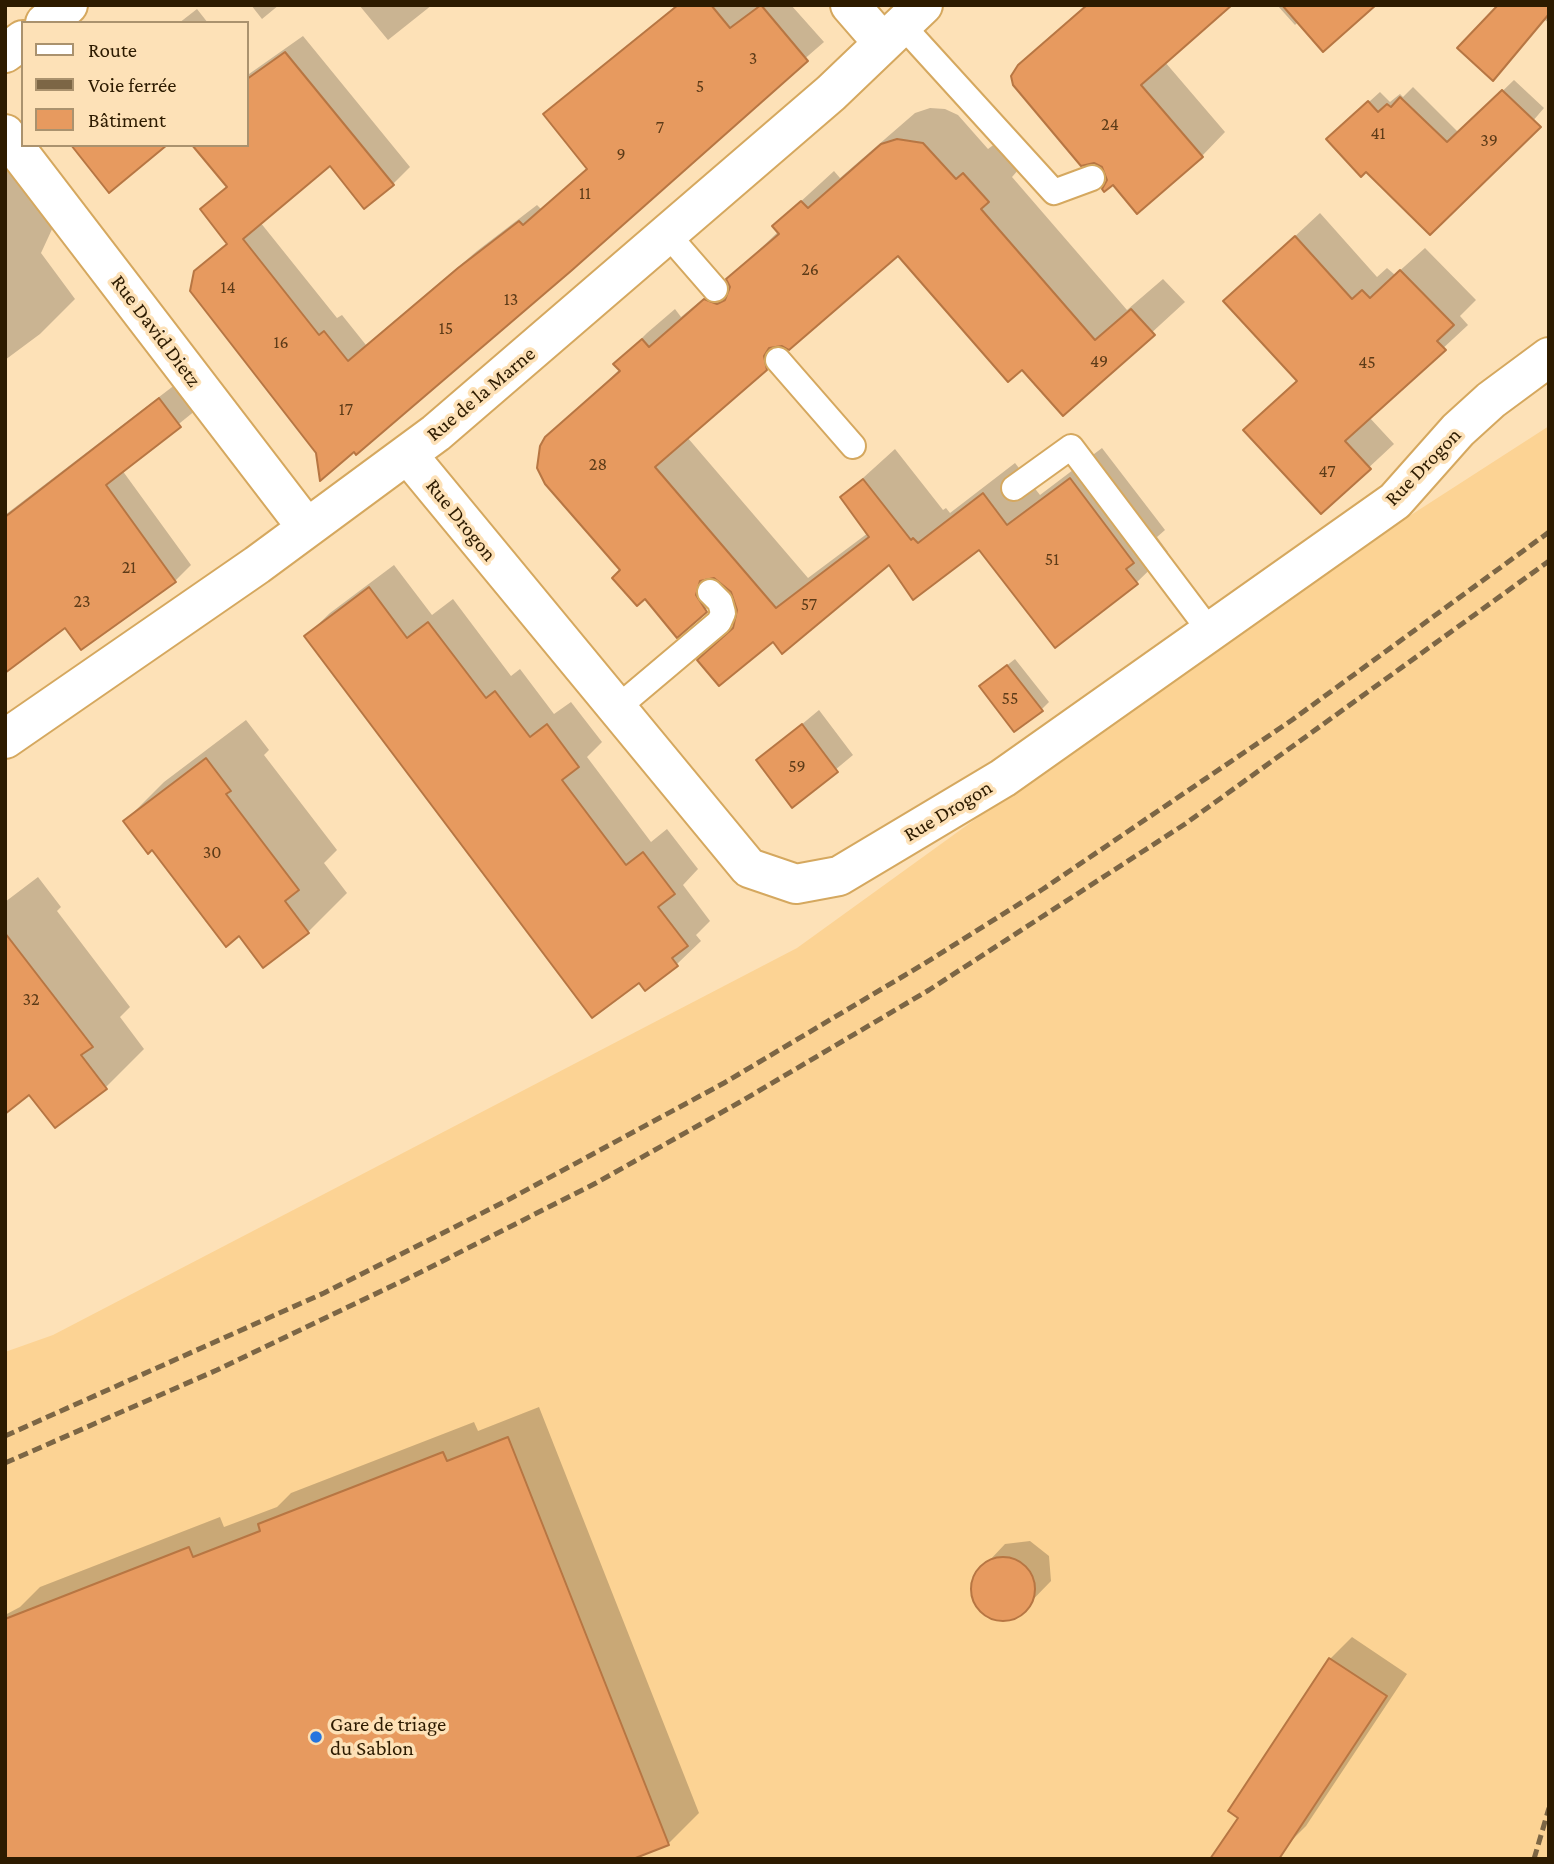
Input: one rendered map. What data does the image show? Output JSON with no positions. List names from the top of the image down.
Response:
{
  "streets": {
    "street": ["Rue David Dietz", "Rue de la Marne", "Rue Drogon"]
  },
  "crossings": [
    ["Rue David Dietz", "Rue de la Marne"],
    ["Rue de la Marne", "Rue Drogon"]
  ],
  "places": ["Gare de triage du Sablon"],
  "house_numbers": [
    "3",
    "5",
    "24",
    "7",
    "41",
    "39",
    "9",
    "11",
    "26",
    "14",
    "13",
    "15",
    "16",
    "49",
    "45",
    "17",
    "28",
    "47",
    "51",
    "21",
    "23",
    "57",
    "55",
    "59",
    "30",
    "32"
  ],
  "legend": ["Route", "Voie ferrée", "Bâtiment"]
}
